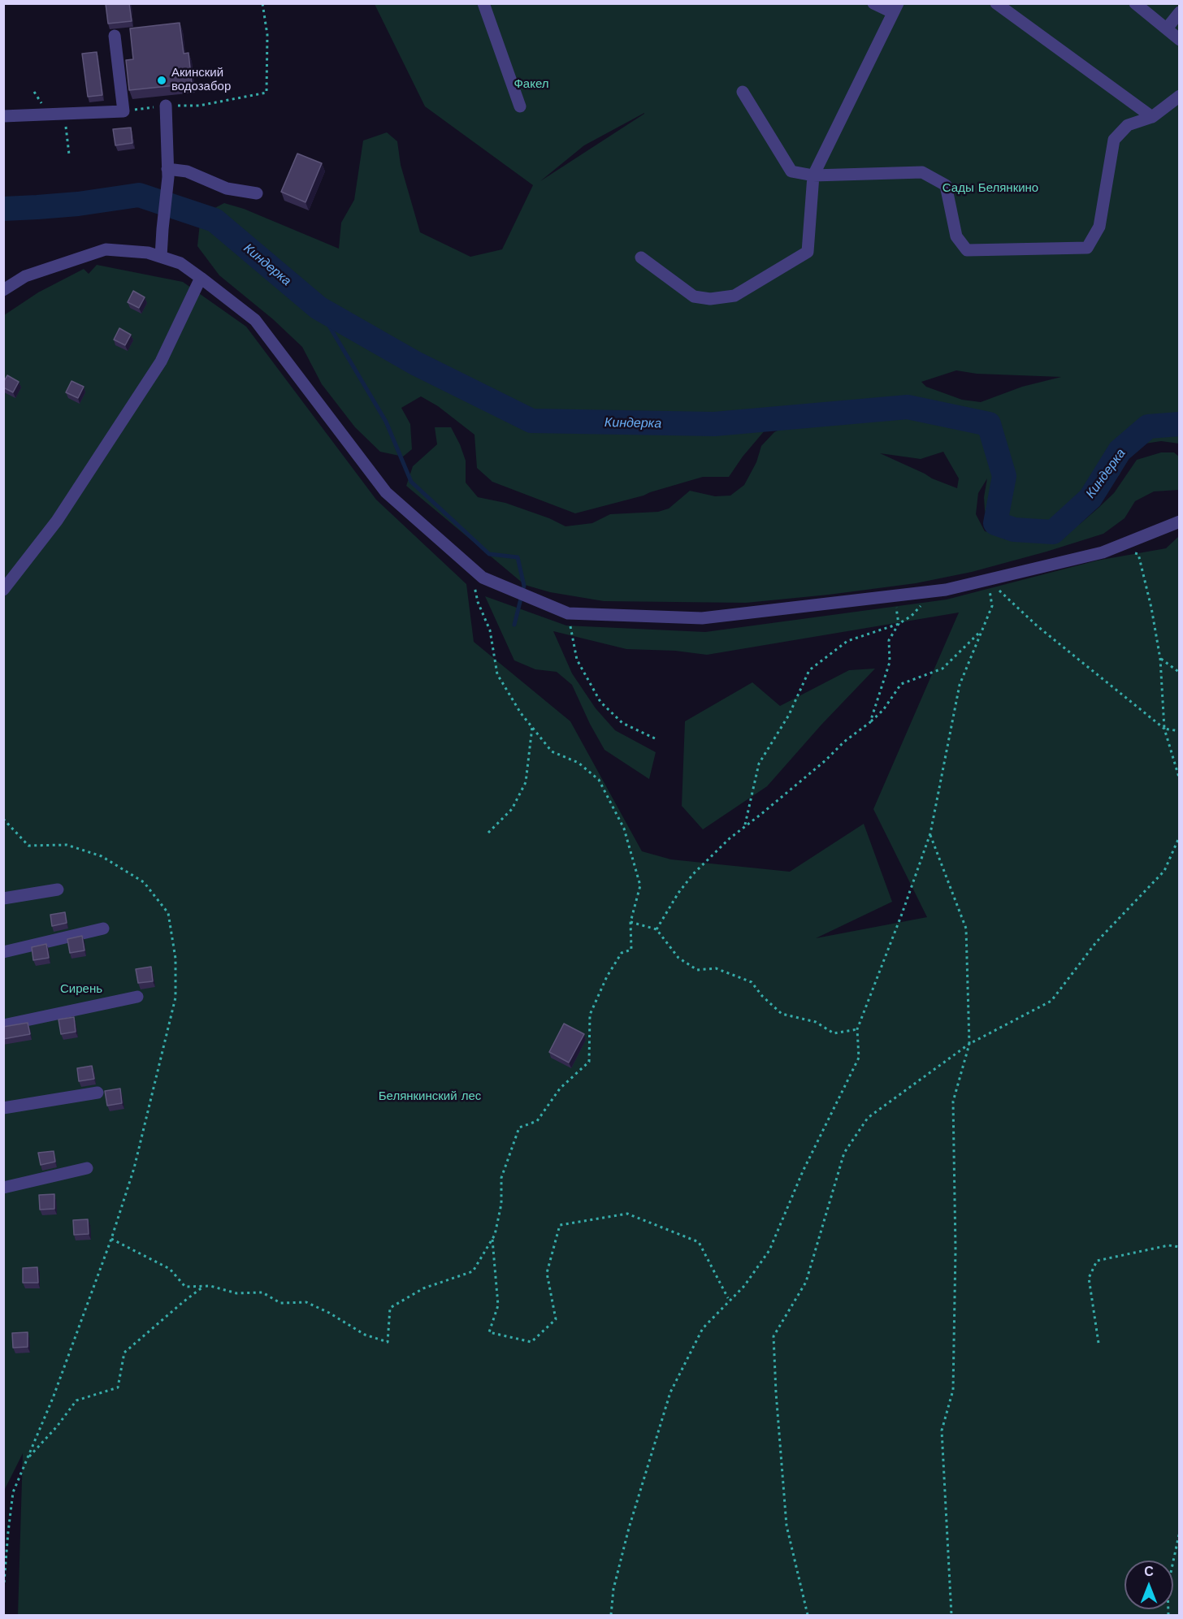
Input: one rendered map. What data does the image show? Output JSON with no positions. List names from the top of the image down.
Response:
{
  "water": ["Киндерка"],
  "parks": [
    "Факел",
    "Сады Белянкино",
    "Сирень",
    "Белянкинский лес"
  ],
  "places": ["Акинский водозабор"],
  "north": "top"
}
